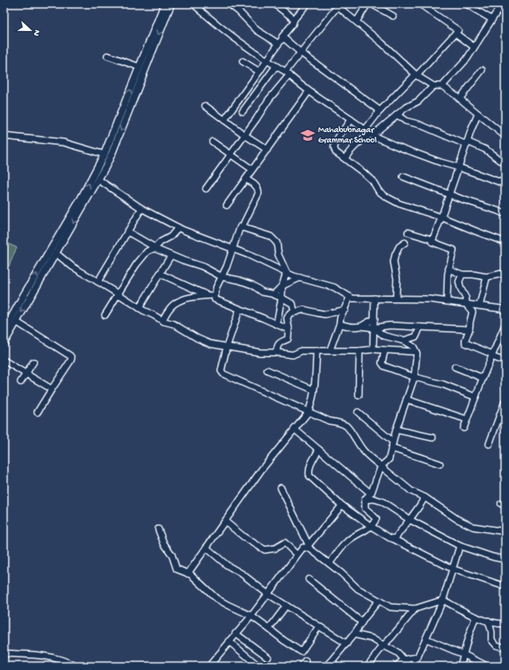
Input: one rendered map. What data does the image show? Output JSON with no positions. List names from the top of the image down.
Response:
{
  "places": {
    "school or university": ["Mahabubnagar Grammar School"]
  },
  "north": "right"
}
